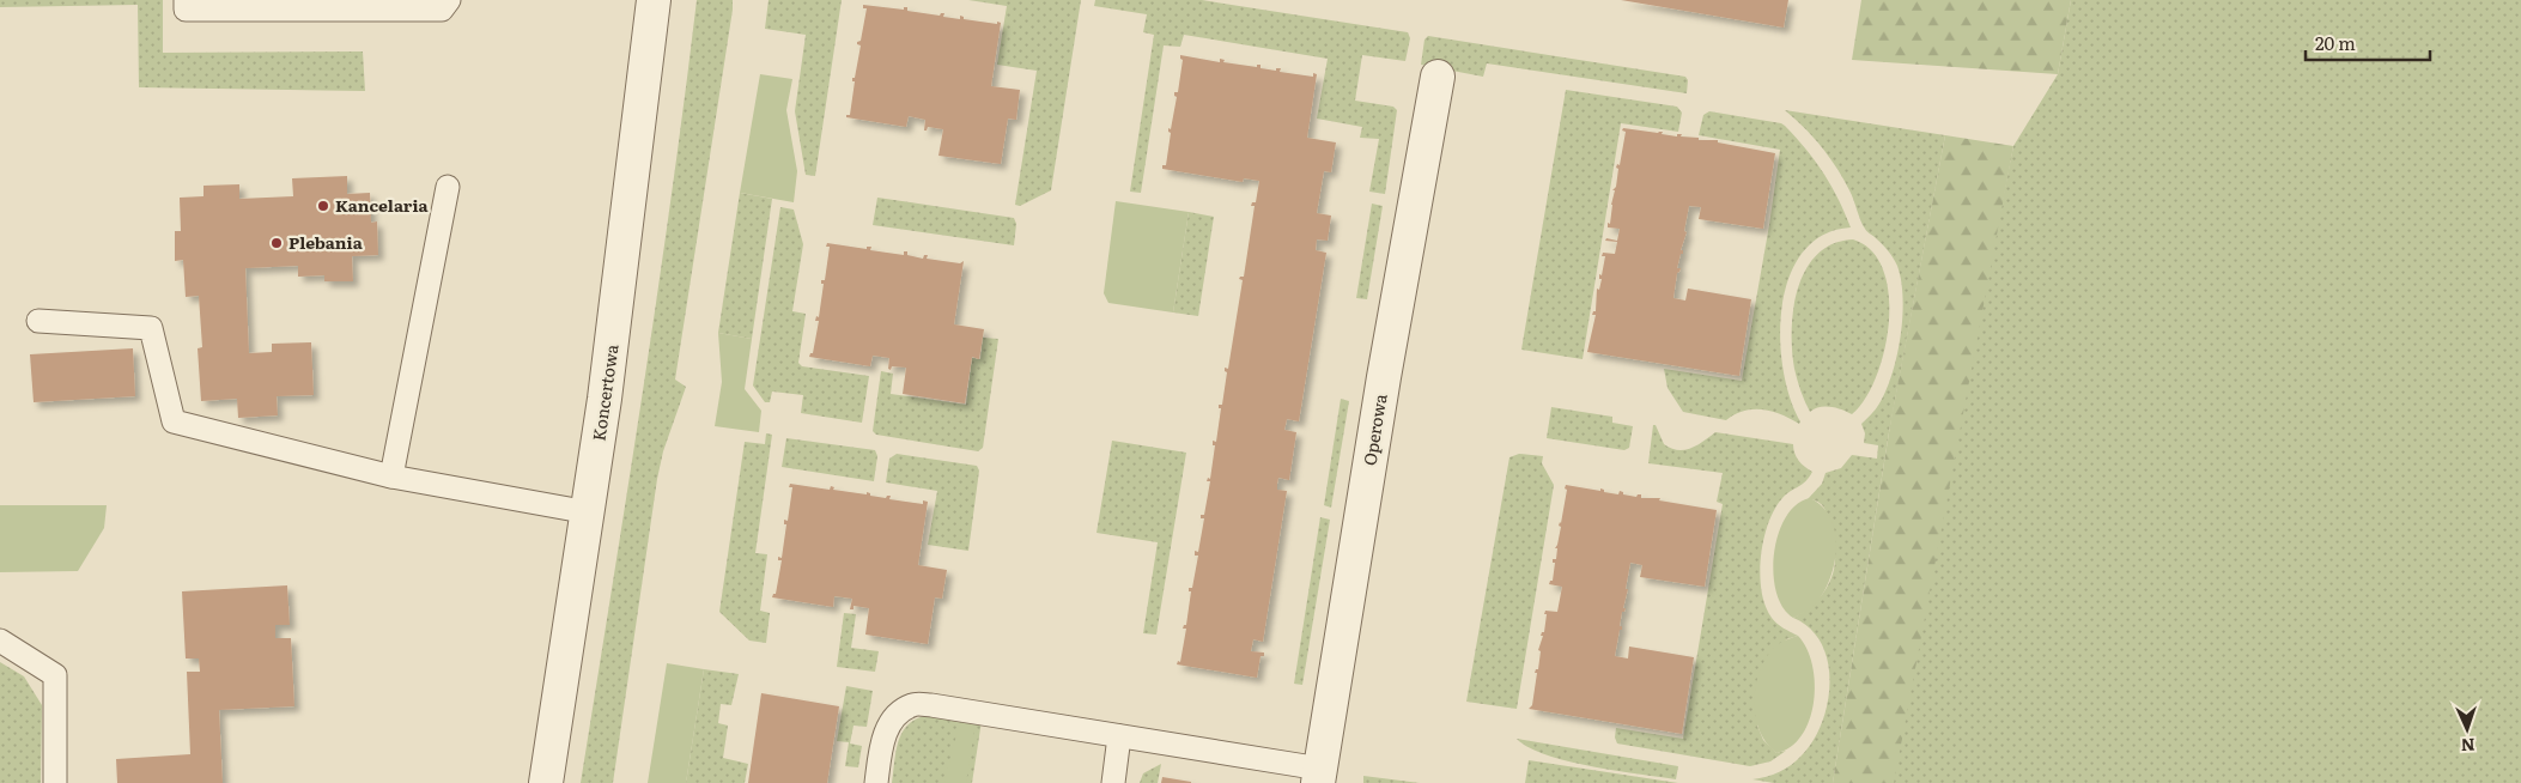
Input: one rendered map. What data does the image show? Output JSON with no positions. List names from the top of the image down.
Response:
{
  "streets": {
    "street": ["Koncertowa", "Operowa"]
  },
  "places": ["Kancelaria", "Plebania"],
  "scale_bar": "20 m",
  "north": "bottom"
}
